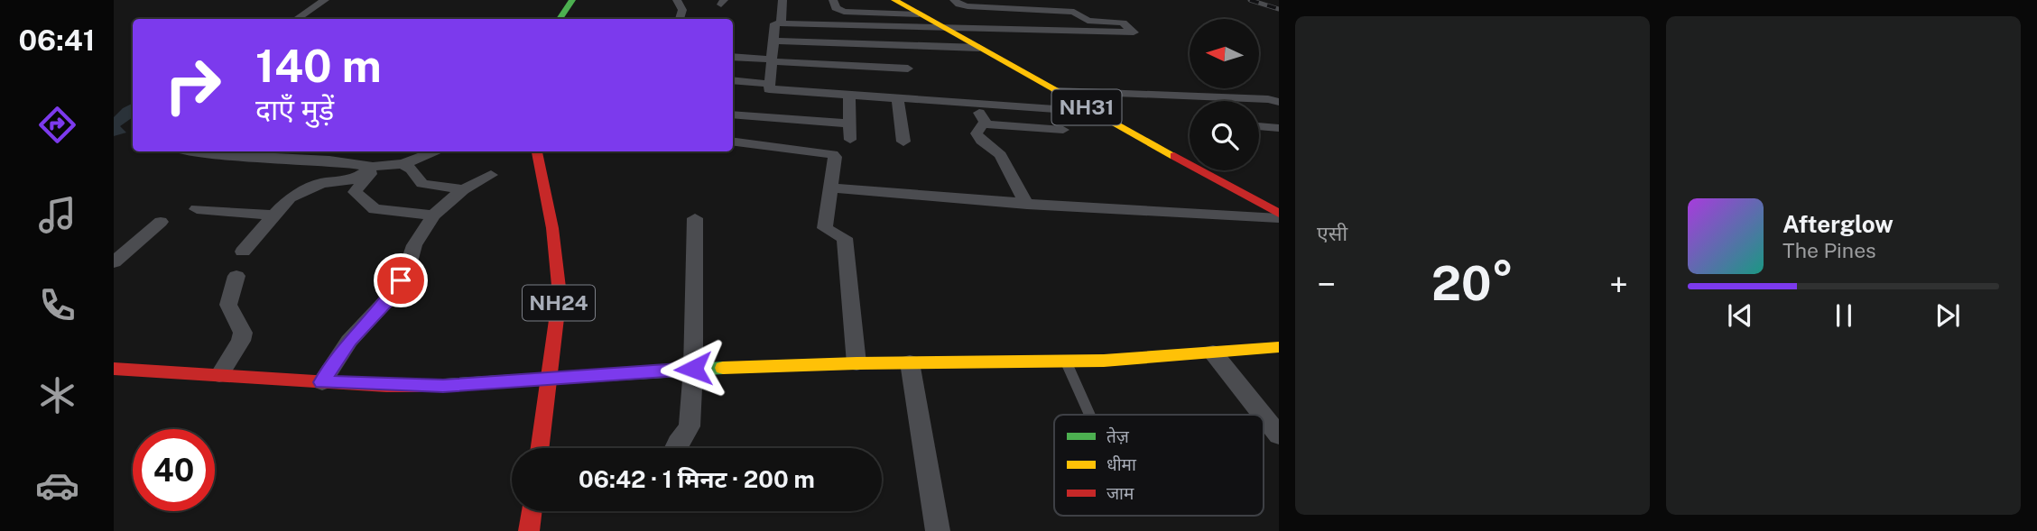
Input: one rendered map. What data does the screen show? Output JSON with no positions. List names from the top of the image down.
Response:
{
  "streets": {
    "main road": ["NH31", "NH24"]
  },
  "legend": ["तेज़", "धीमा", "जाम"],
  "north": "left",
  "page": {
    "tabs": "06:41",
    "tile": "एसी",
    "turn": ["140 m", "दाएँ मुड़ें"],
    "song": ["Afterglow", "The Pines"],
    "heat": ["−", "20°", "+"],
    "limit": "40",
    "trip": "06:42 · 1 मिनट · 200 m"
  }
}
